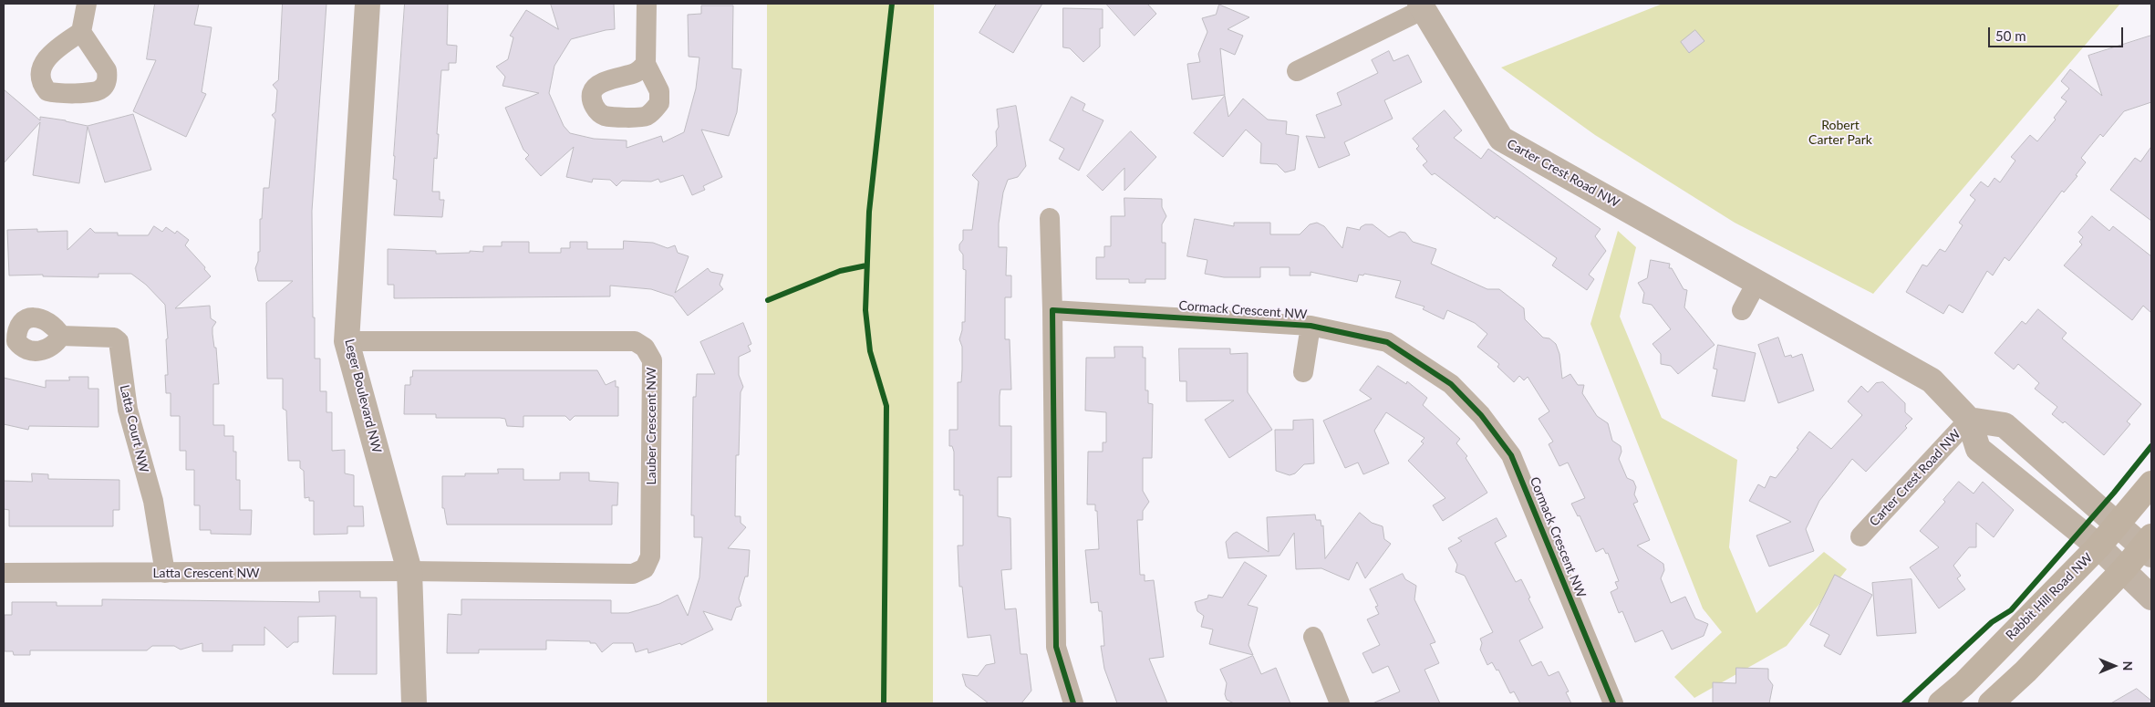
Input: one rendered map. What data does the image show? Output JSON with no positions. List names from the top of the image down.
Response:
{
  "streets": {
    "main road": ["Rabbit Hill Road NW"],
    "street": [
      "Carter Crest Road NW",
      "Cormack Crescent NW",
      "Leger Boulevard NW",
      "Lauber Crescent NW",
      "Latta Court NW",
      "Latta Crescent NW"
    ]
  },
  "crossings": [
    ["Carter Crest Road NW", "Rabbit Hill Road NW"],
    ["Leger Boulevard NW", "Lauber Crescent NW"],
    ["Leger Boulevard NW", "Latta Crescent NW"],
    ["Lauber Crescent NW", "Latta Crescent NW"],
    ["Latta Court NW", "Latta Crescent NW"]
  ],
  "parks": ["Robert Carter Park"],
  "scale_bar": "50 m",
  "north": "right"
}
